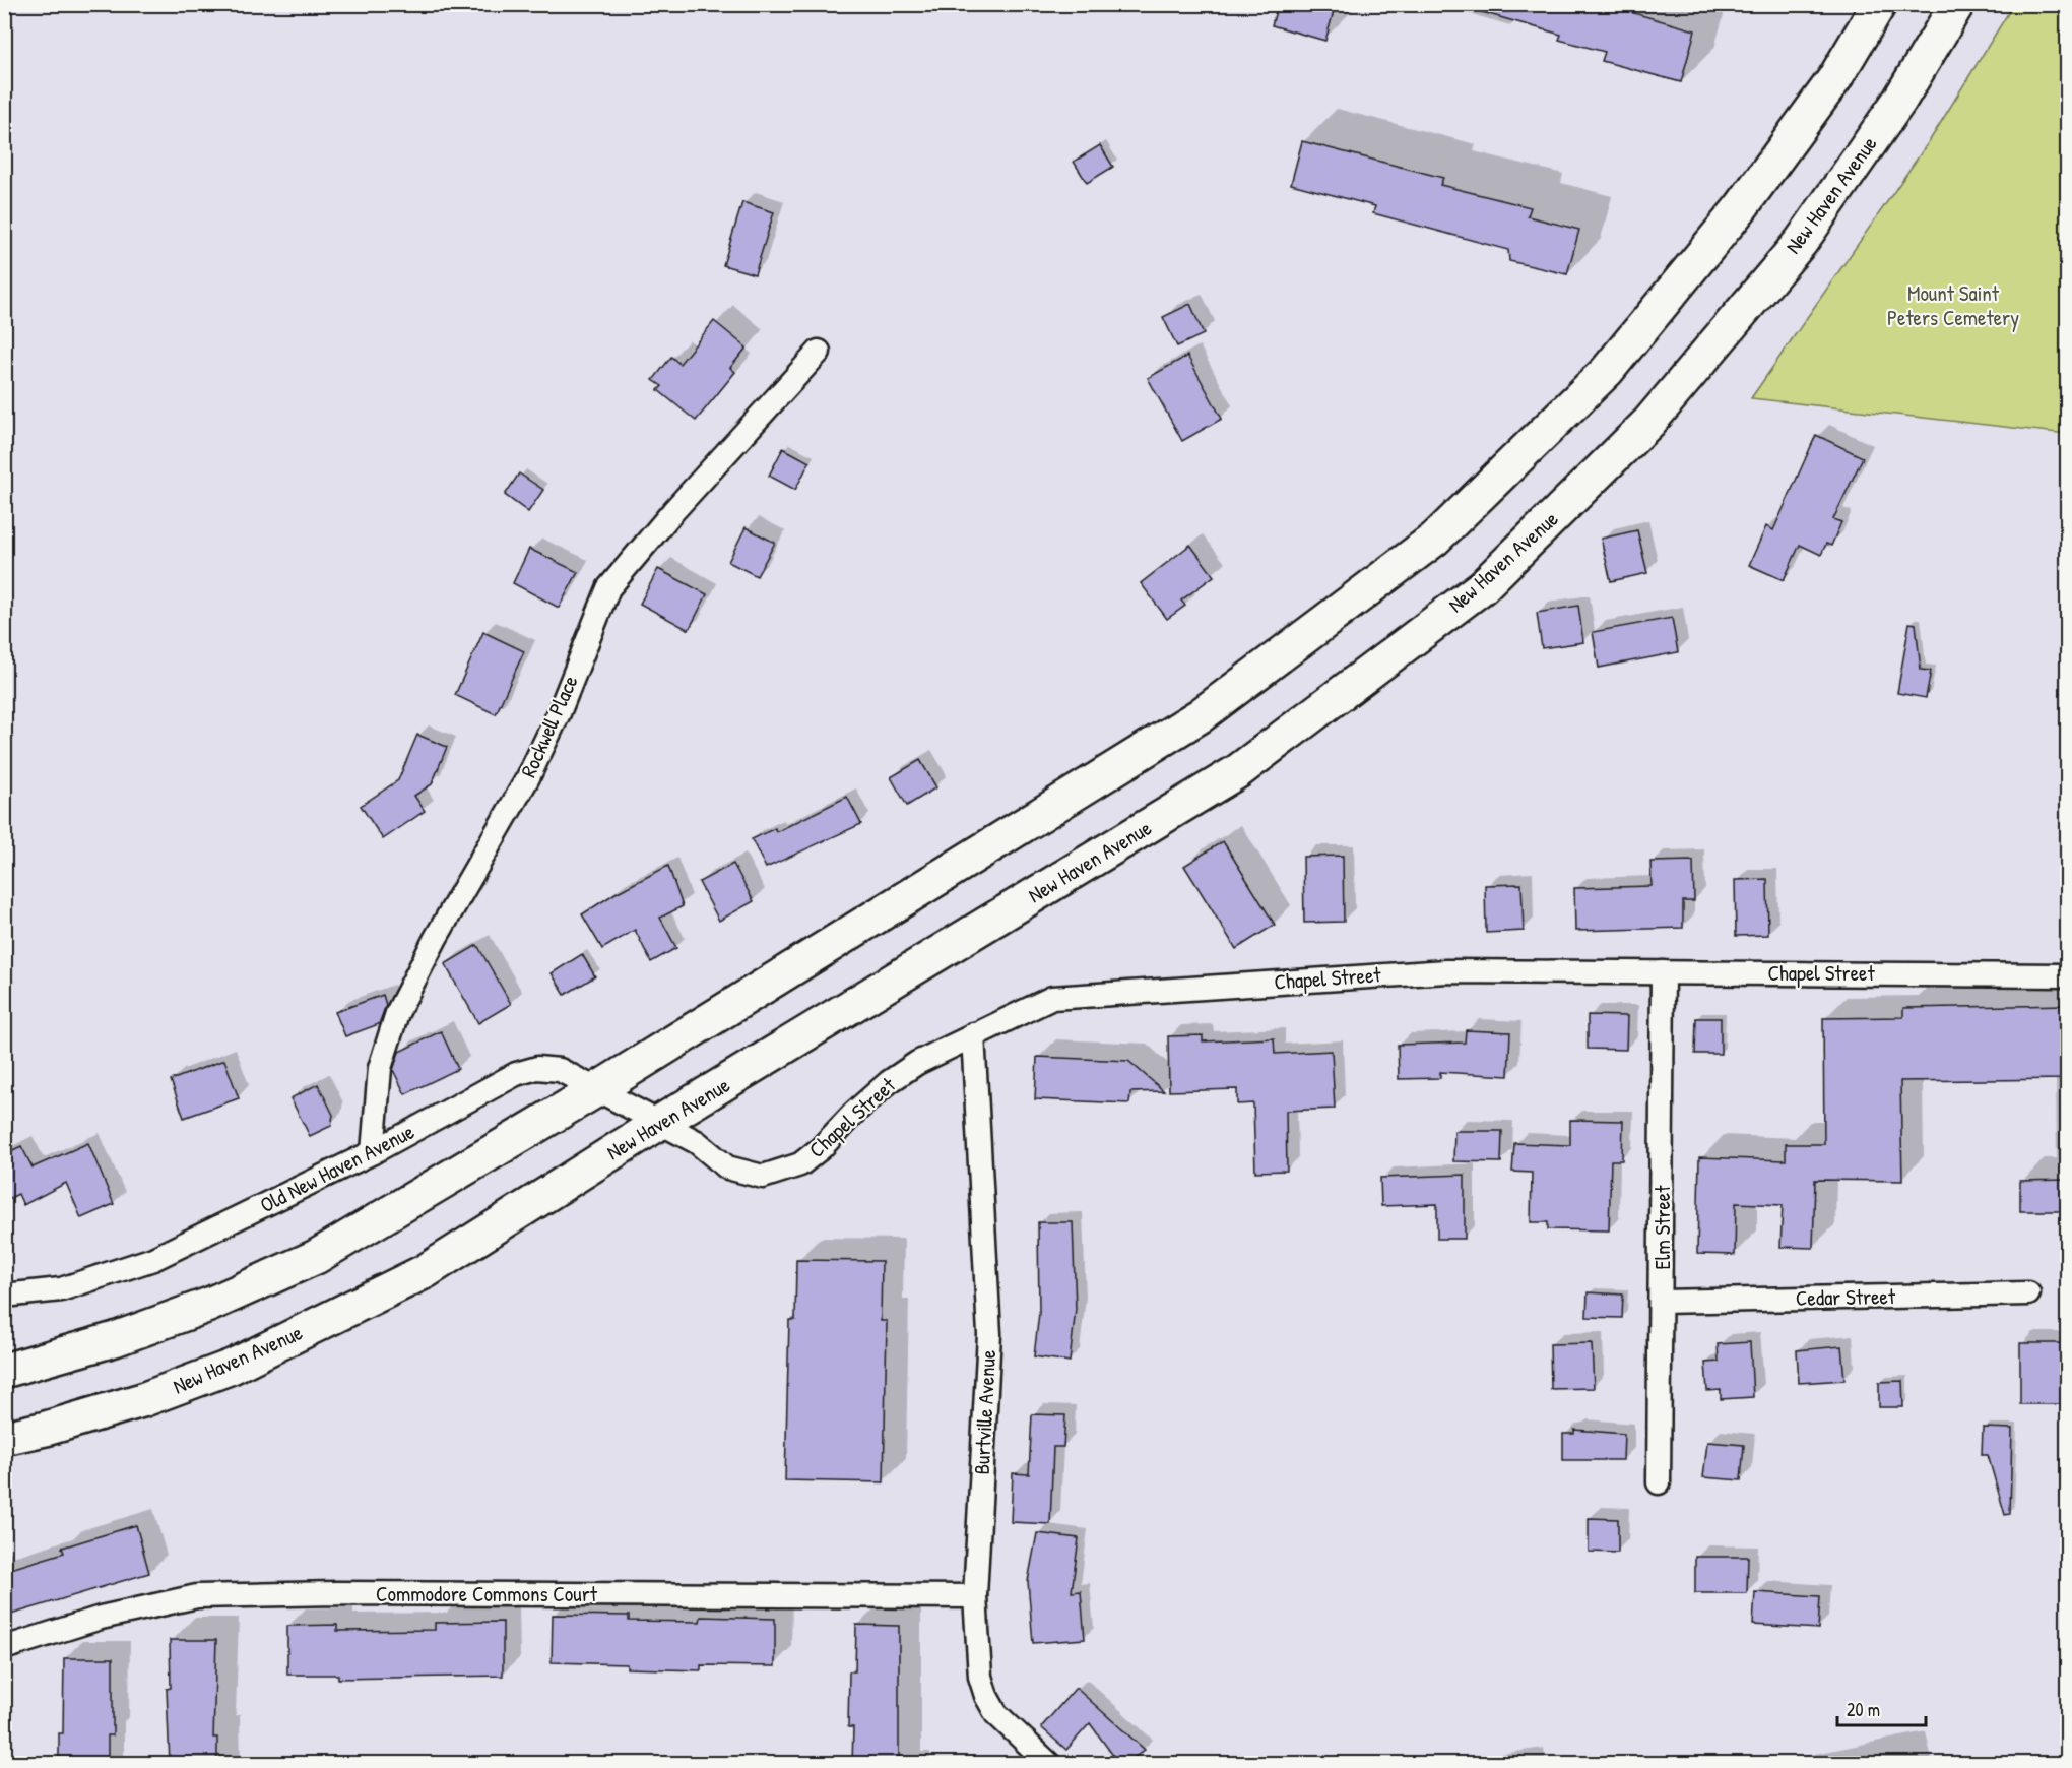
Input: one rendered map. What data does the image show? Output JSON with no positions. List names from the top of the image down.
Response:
{
  "streets": {
    "highway": ["New Haven Avenue"],
    "street": [
      "Rockwell Place",
      "Chapel Street",
      "Old New Haven Avenue",
      "Elm Street",
      "Cedar Street",
      "Burtville Avenue",
      "Commodore Commons Court"
    ]
  },
  "crossings": [
    ["New Haven Avenue", "Chapel Street"],
    ["New Haven Avenue", "Old New Haven Avenue"],
    ["Rockwell Place", "Old New Haven Avenue"],
    ["Chapel Street", "Old New Haven Avenue"],
    ["Chapel Street", "Elm Street"],
    ["Chapel Street", "Burtville Avenue"],
    ["Elm Street", "Cedar Street"],
    ["Burtville Avenue", "Commodore Commons Court"]
  ],
  "parks": ["Mount Saint Peters Cemetery"],
  "scale_bar": "20 m"
}
